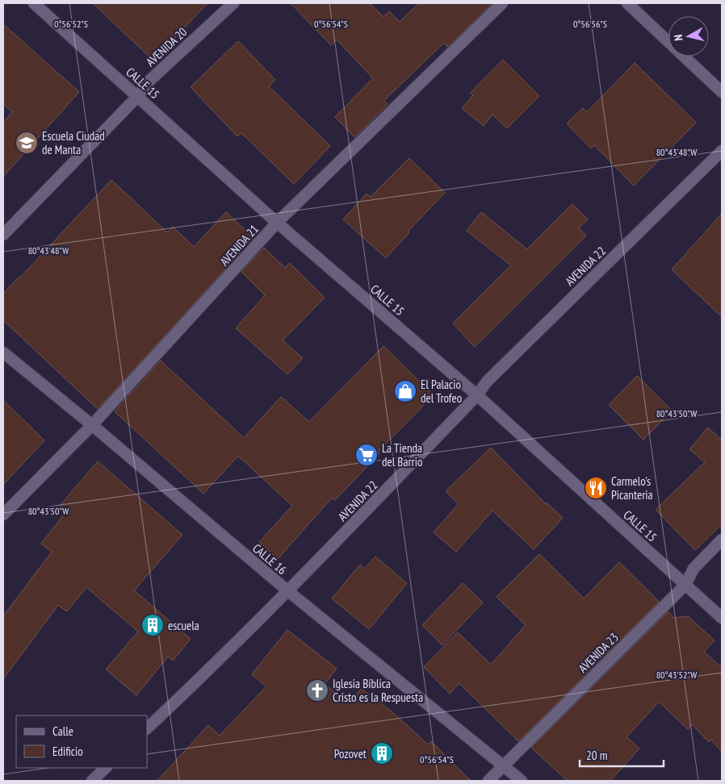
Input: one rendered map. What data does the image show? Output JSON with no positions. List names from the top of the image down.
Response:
{
  "streets": {
    "street": [
      "AVENIDA 20",
      "CALLE 15",
      "AVENIDA 21",
      "AVENIDA 22",
      "CALLE 16",
      "AVENIDA 23"
    ]
  },
  "crossings": [
    ["AVENIDA 20", "CALLE 15"],
    ["CALLE 15", "AVENIDA 21"],
    ["CALLE 15", "AVENIDA 22"],
    ["CALLE 15", "AVENIDA 23"],
    ["AVENIDA 21", "CALLE 16"],
    ["AVENIDA 22", "CALLE 16"],
    ["CALLE 16", "AVENIDA 23"]
  ],
  "places": {
    "school or university": ["Escuela Ciudad de Manta"],
    "shop": ["El Palacio del Trofeo"],
    "supermarket": ["La Tienda del Barrio"],
    "restaurant": ["Carmelo's Picanteria"],
    "building": ["escuela", "Pozovet"],
    "church": ["Iglesia Bíblica Cristo es la Respuesta"]
  },
  "legend": ["Calle", "Edificio"],
  "scale_bar": "20 m",
  "north": "left",
  "coordinates": [
    "0°56'52\"S",
    "0°56'54\"S",
    "0°56'56\"S",
    "80°43'48\"W",
    "80°43'50\"W",
    "80°43'52\"W"
  ]
}
